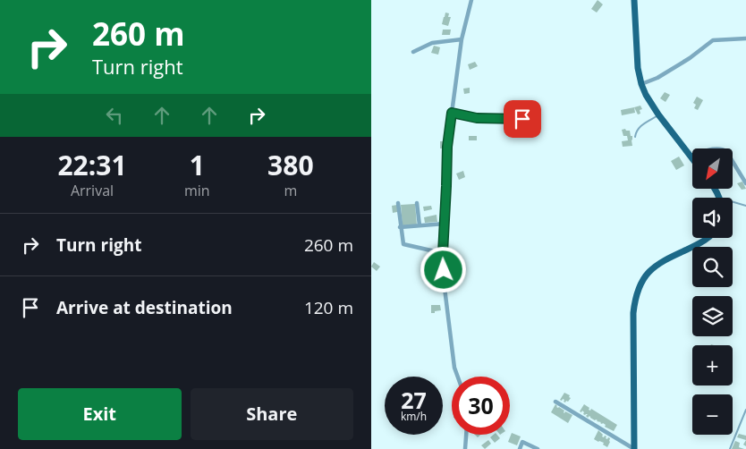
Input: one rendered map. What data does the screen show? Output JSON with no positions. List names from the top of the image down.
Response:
{
  "north": "bottom left",
  "page": {
    "turn": ["260 m", "Turn right"],
    "eta": [
      "22:31",
      "Arrival",
      "1",
      "min",
      "380",
      "m"
    ],
    "map_buttons": ["+", "−"],
    "list": [
      {
        "name": "Turn right",
        "value": "260 m"
      },
      {
        "name": "Arrive at destination",
        "value": "120 m"
      }
    ],
    "speed": "27 km/h",
    "limit": "30",
    "buttons": ["Exit", "Share"]
  }
}
